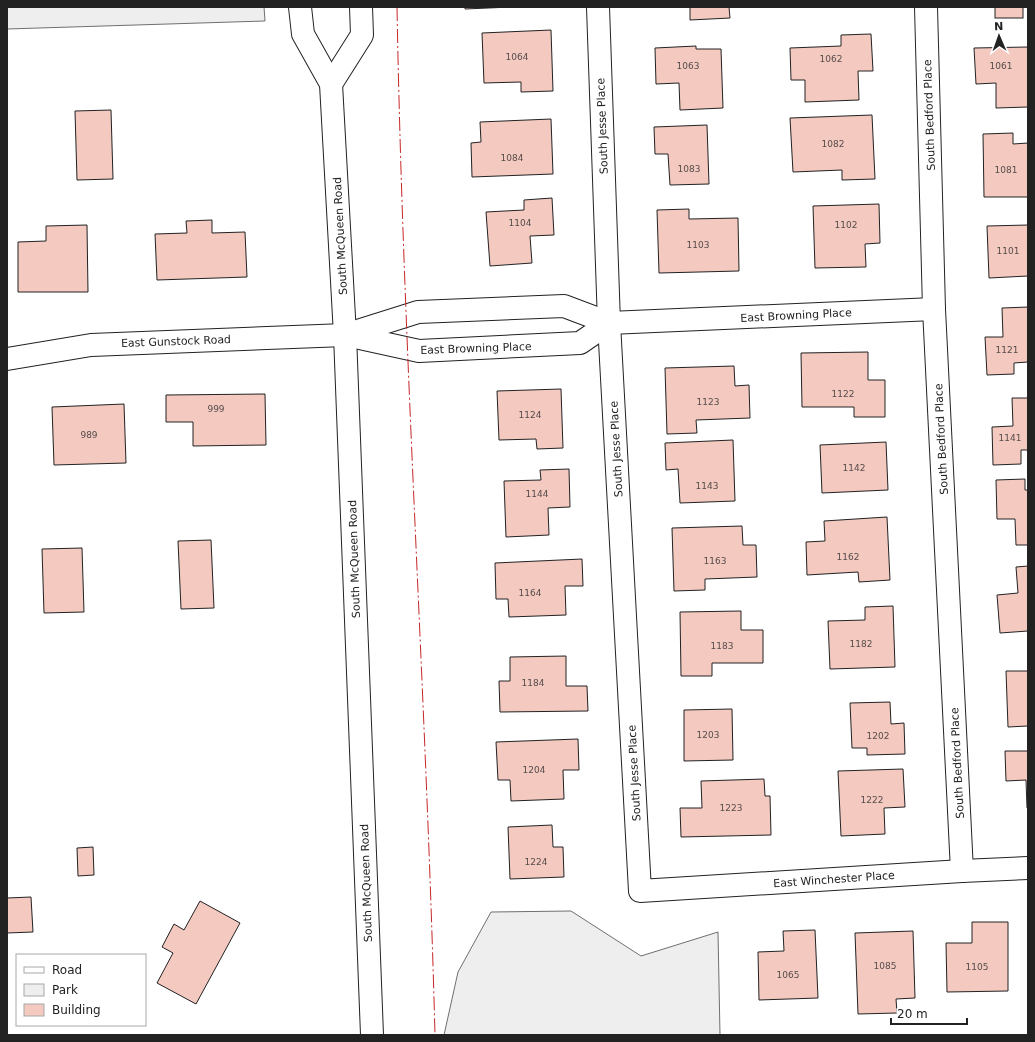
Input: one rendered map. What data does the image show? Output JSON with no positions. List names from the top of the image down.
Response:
{
  "streets": {
    "street": [
      "South Bedford Place",
      "South Jesse Place",
      "South McQueen Road",
      "East Browning Place",
      "East Gunstock Road",
      "East Winchester Place"
    ]
  },
  "crossings": [
    ["South Bedford Place", "East Browning Place"],
    ["South Bedford Place", "East Winchester Place"],
    ["South Jesse Place", "East Browning Place"],
    ["South Jesse Place", "East Winchester Place"],
    ["South McQueen Road", "East Browning Place"],
    ["South McQueen Road", "East Gunstock Road"],
    ["East Browning Place", "East Gunstock Road"]
  ],
  "house_numbers": [
    "1064",
    "1062",
    "1063",
    "1061",
    "1082",
    "1084",
    "1083",
    "1081",
    "1104",
    "1102",
    "1103",
    "1101",
    "1121",
    "1122",
    "1123",
    "999",
    "1124",
    "989",
    "1141",
    "1142",
    "1143",
    "1144",
    "1162",
    "1163",
    "1164",
    "1182",
    "1183",
    "1184",
    "1203",
    "1202",
    "1204",
    "1222",
    "1223",
    "1224",
    "1085",
    "1105",
    "1065"
  ],
  "legend": ["Road", "Park", "Building"],
  "scale_bar": "20 m",
  "north": "top"
}
